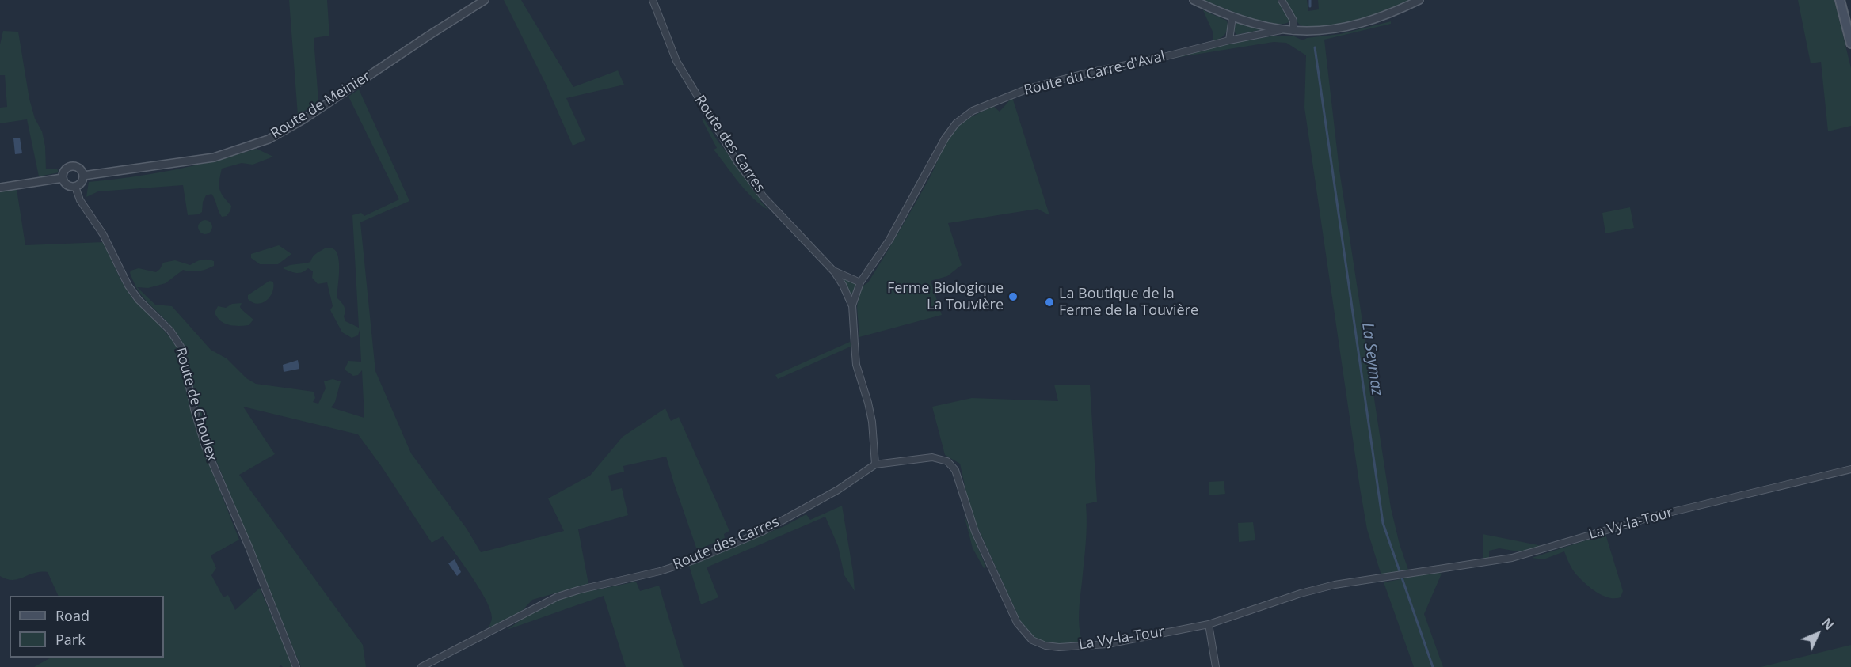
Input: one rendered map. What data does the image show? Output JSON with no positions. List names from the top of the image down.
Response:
{
  "streets": {
    "street": [
      "Route du Carre-d'Aval",
      "Route de Meinier",
      "Route des Carres",
      "Route de Choulex",
      "La Vy-la-Tour"
    ]
  },
  "crossings": [
    ["Route du Carre-d'Aval", "Route des Carres"],
    ["Route de Meinier", "Route de Choulex"],
    ["Route des Carres", "La Vy-la-Tour"]
  ],
  "water": ["La Seymaz"],
  "places": ["Ferme Biologique La Touvière", "La Boutique de la Ferme de la Touvière"],
  "legend": ["Road", "Park"],
  "north": "top right"
}
